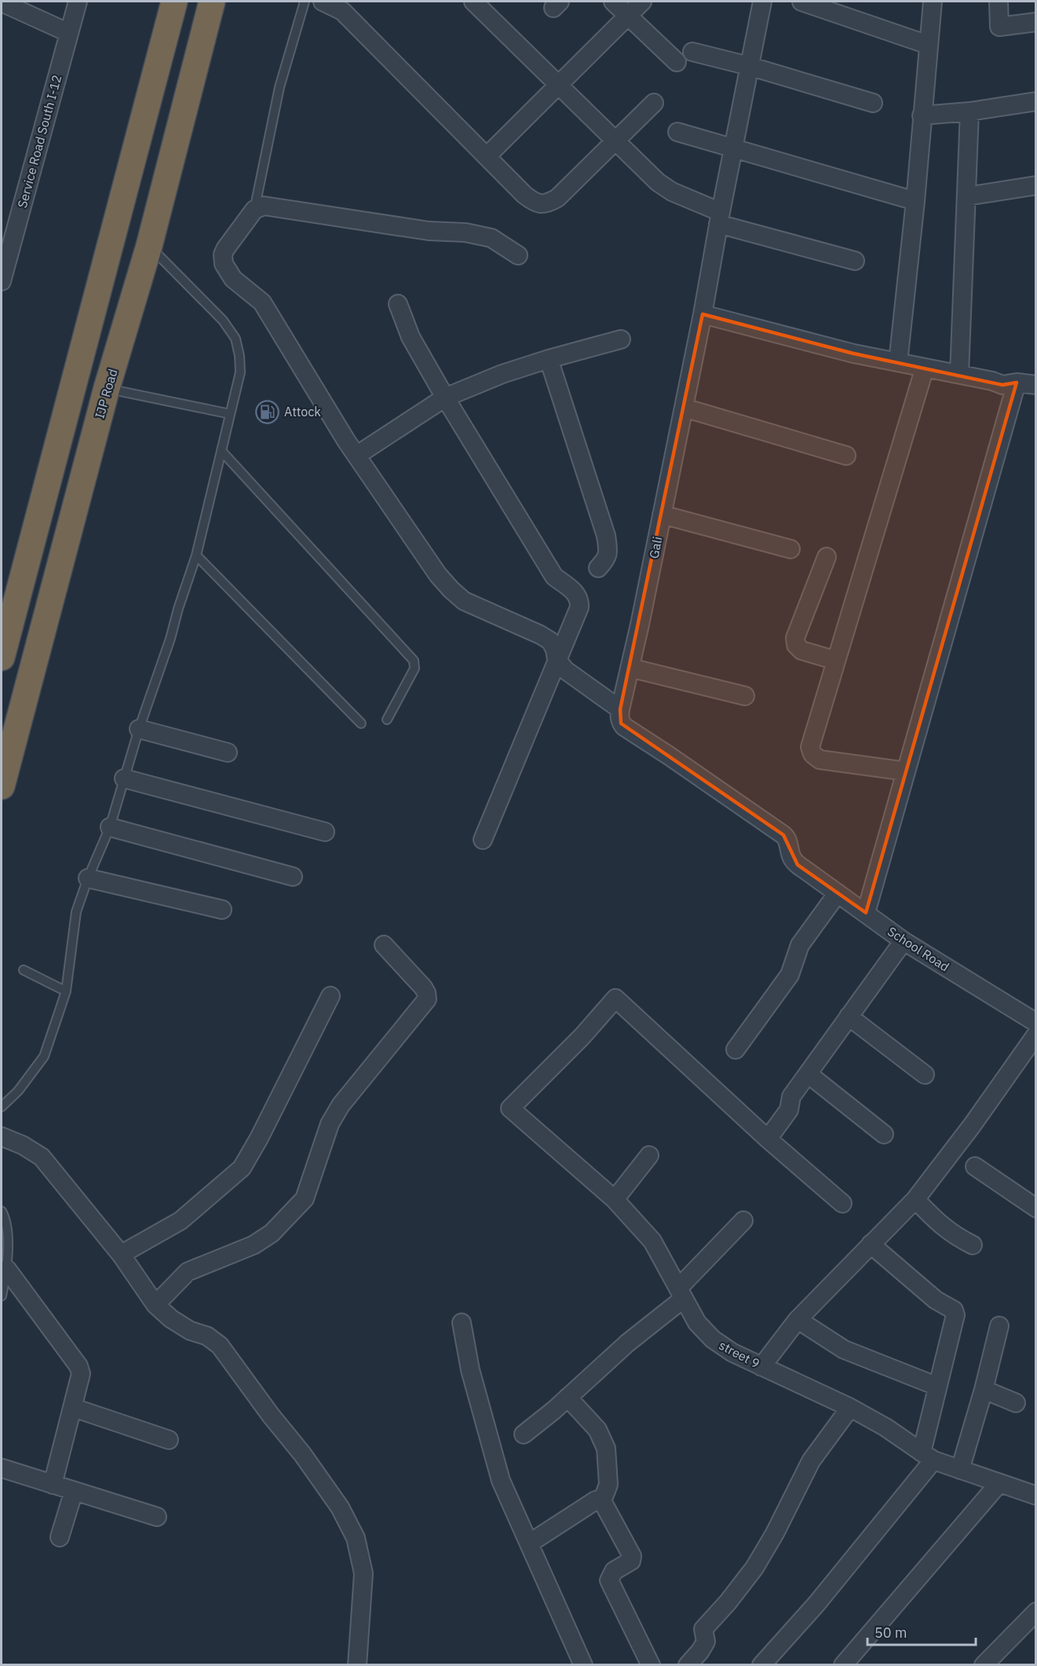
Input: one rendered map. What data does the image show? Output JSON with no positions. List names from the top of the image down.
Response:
{
  "streets": {
    "highway": ["IJP Road"],
    "street": [
      "Service Road South I-12",
      "Gali",
      "School Road",
      "street 9"
    ]
  },
  "crossings": [
    ["Gali", "School Road"]
  ],
  "places": {
    "fuel station": ["Attock"]
  },
  "scale_bar": "50 m"
}
